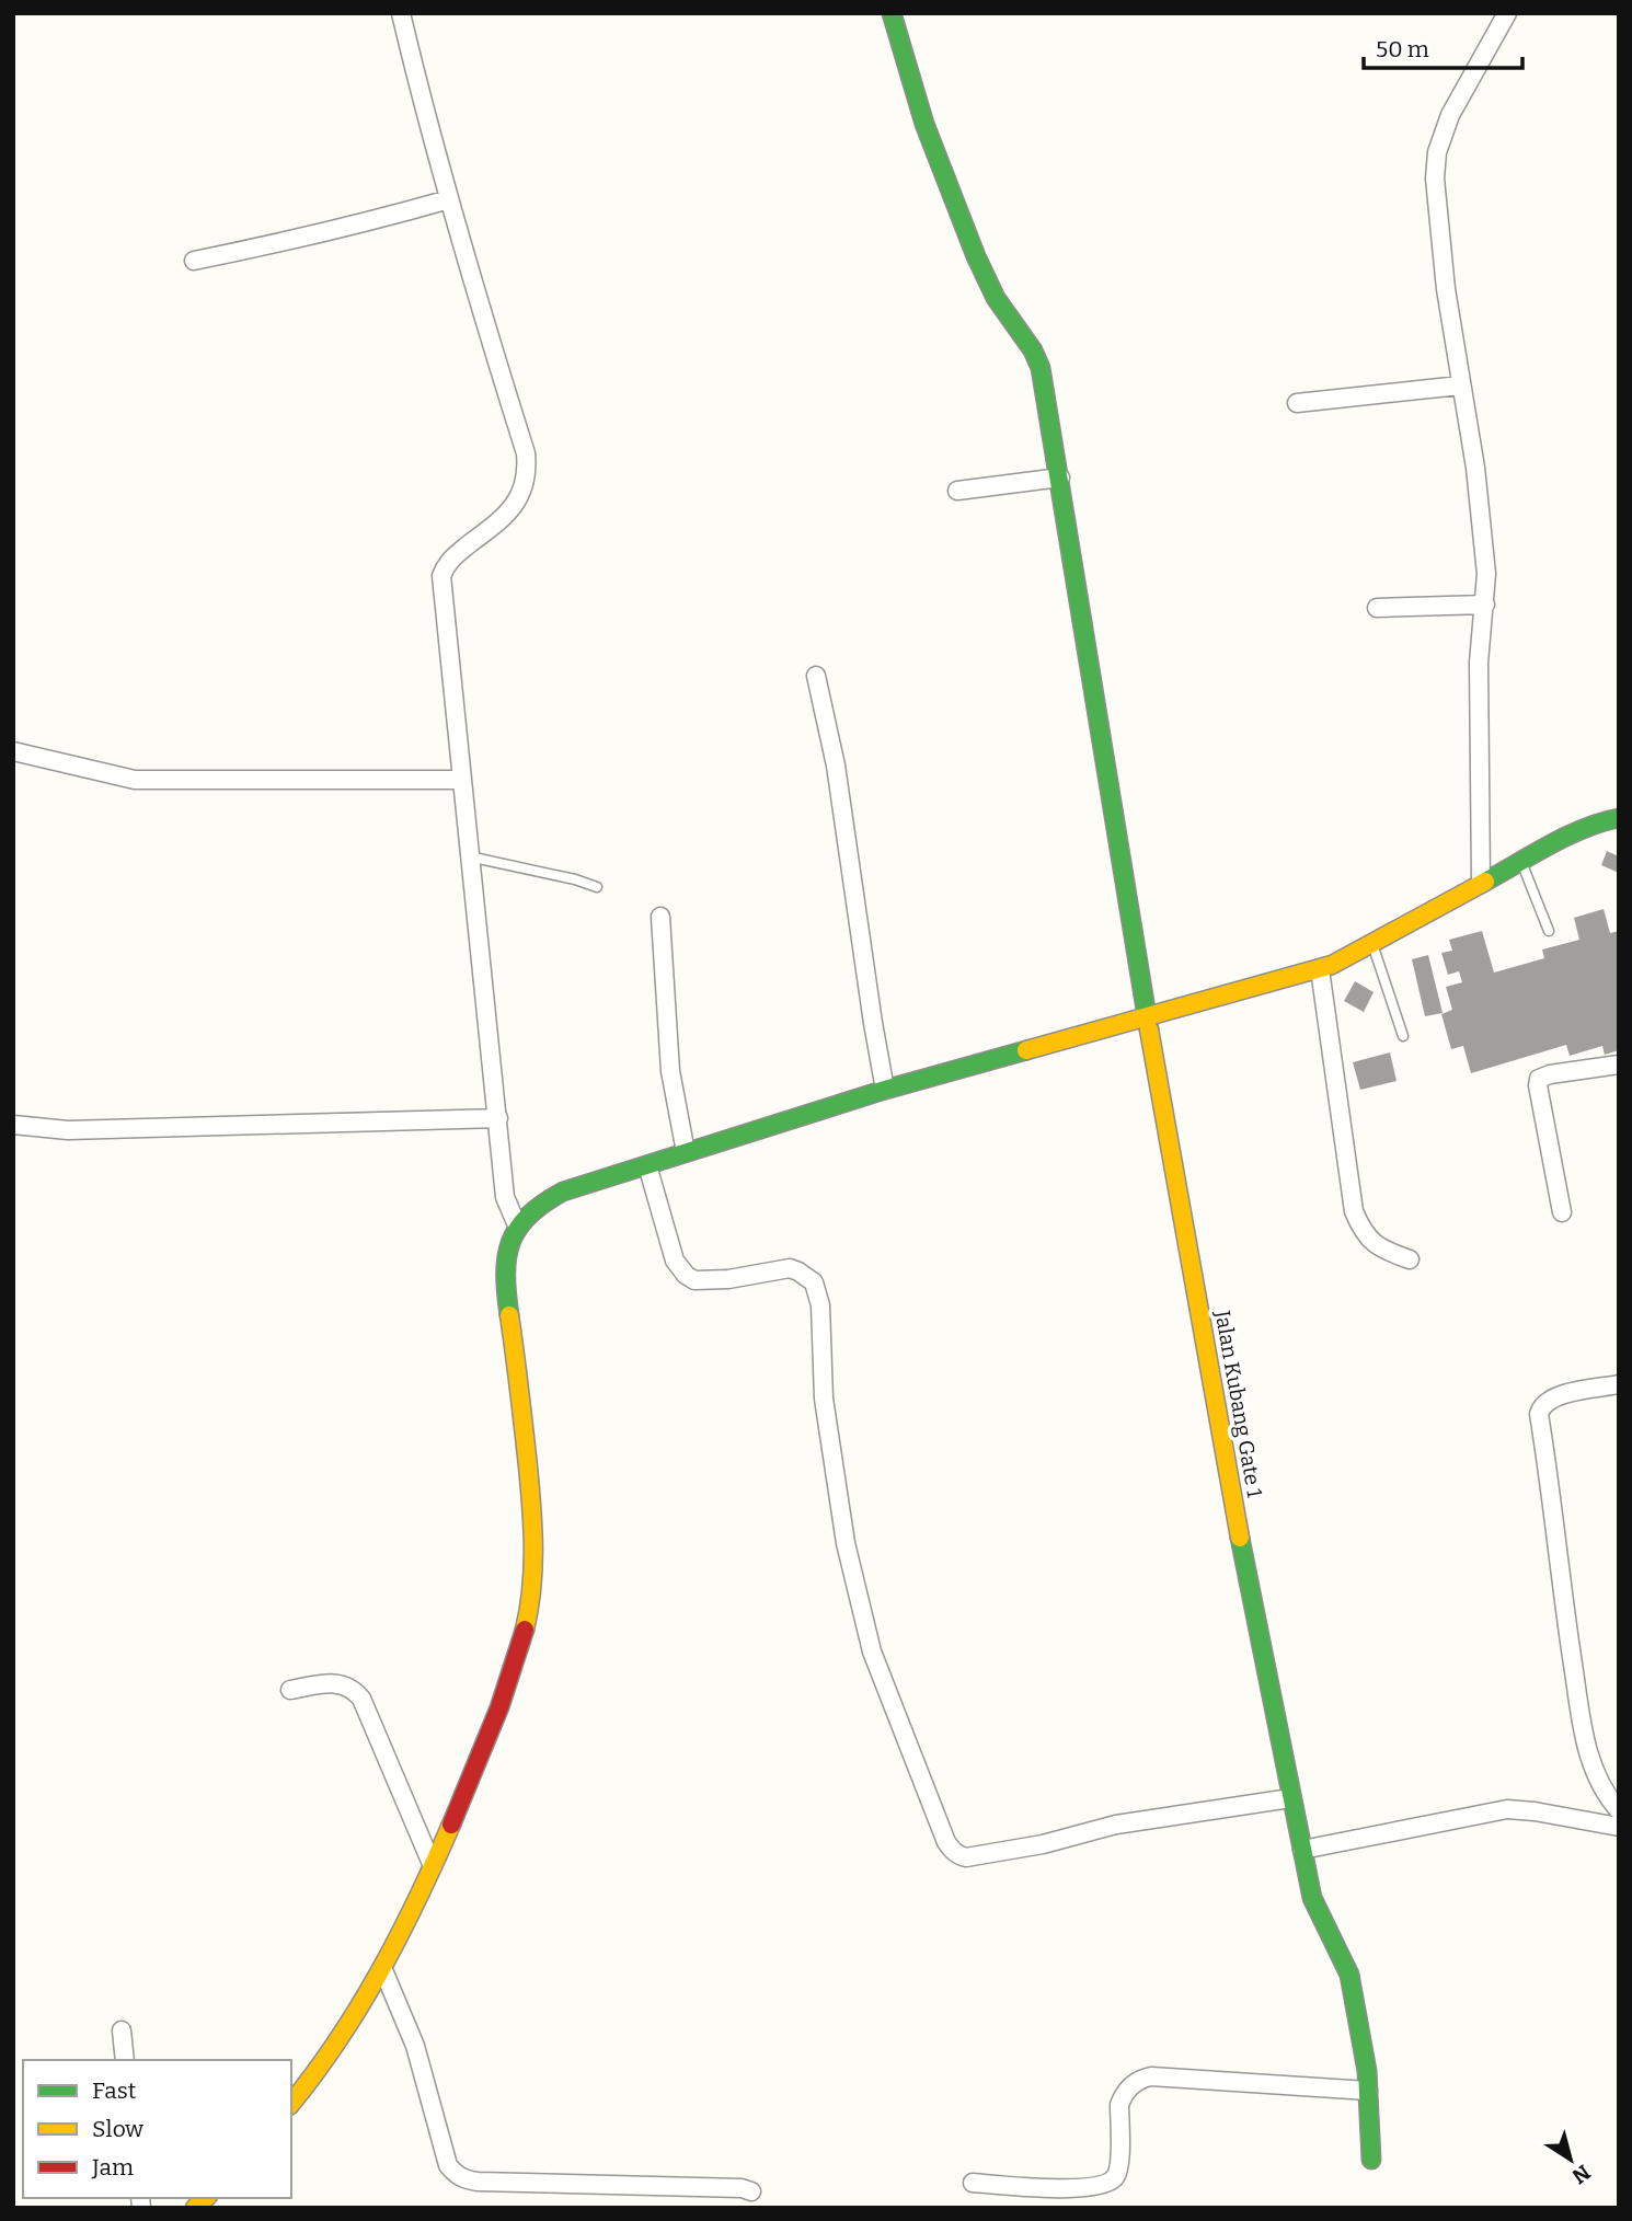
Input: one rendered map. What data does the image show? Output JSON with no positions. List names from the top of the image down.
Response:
{
  "streets": {
    "street": ["Jalan Kubang Gate 1"]
  },
  "legend": ["Fast", "Slow", "Jam"],
  "scale_bar": "50 m",
  "north": "bottom right"
}
